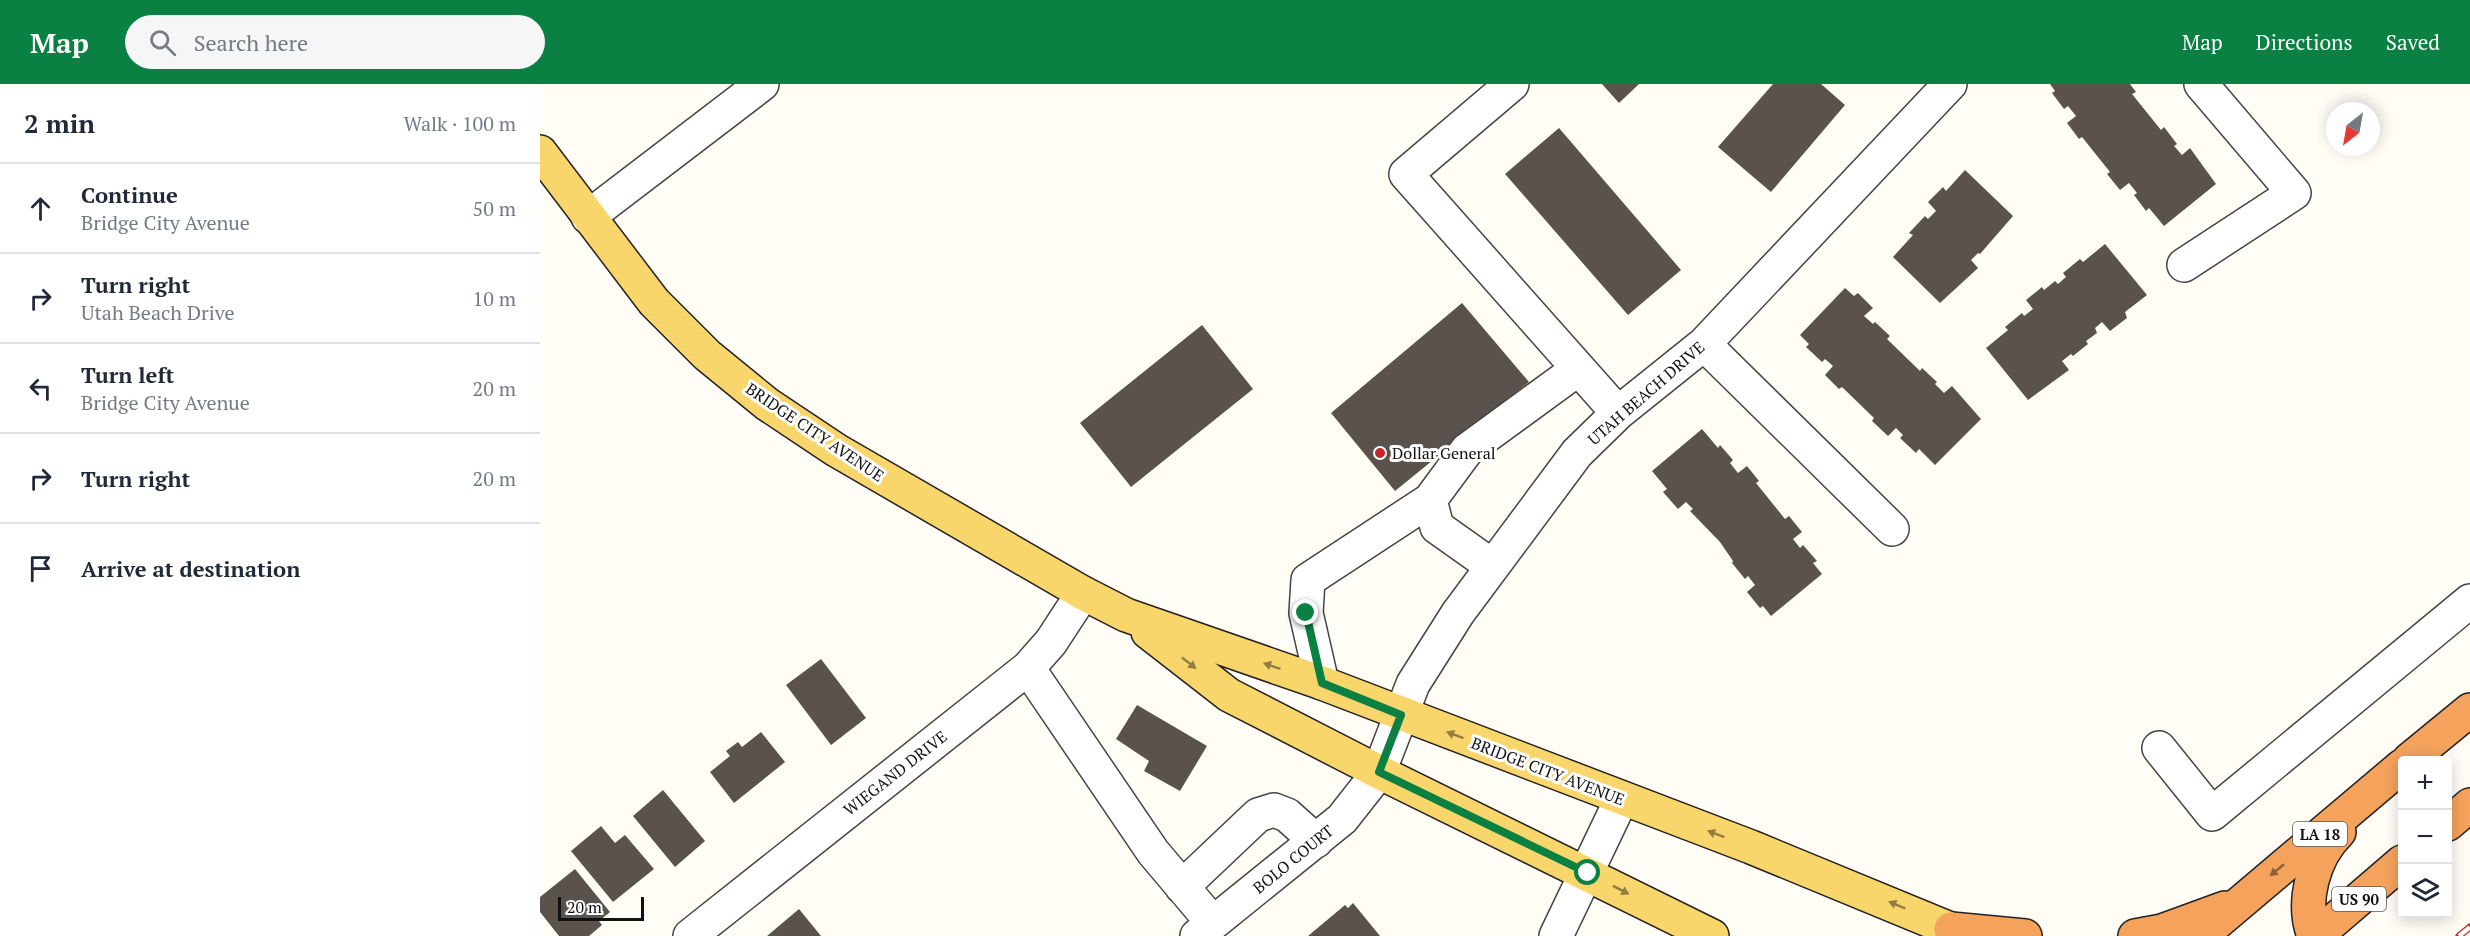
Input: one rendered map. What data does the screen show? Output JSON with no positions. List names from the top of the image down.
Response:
{
  "streets": {
    "highway": ["LA 18", "US 90"],
    "main road": ["BRIDGE CITY AVENUE"],
    "street": ["UTAH BEACH DRIVE", "WIEGAND DRIVE", "BOLO COURT"]
  },
  "crossings": [
    ["UTAH BEACH DRIVE", "BRIDGE CITY AVENUE"],
    ["UTAH BEACH DRIVE", "BOLO COURT"],
    ["BRIDGE CITY AVENUE", "WIEGAND DRIVE"],
    ["BRIDGE CITY AVENUE", "BOLO COURT"]
  ],
  "places": ["Dollar General"],
  "scale_bar": "20 m",
  "north": "bottom left",
  "page": {
    "header": "Map",
    "search": "Search here",
    "nav": ["Map", "Directions", "Saved"],
    "heading": ["2 min", "Walk · 100 m"],
    "list": [
      ["Continue", "Bridge City Avenue", "50 m"],
      ["Turn right", "Utah Beach Drive", "10 m"],
      ["Turn left", "Bridge City Avenue", "20 m"],
      ["Turn right", "20 m"],
      "Arrive at destination"
    ],
    "map_buttons": ["+", "−"],
    "scale": "20 m"
  }
}
